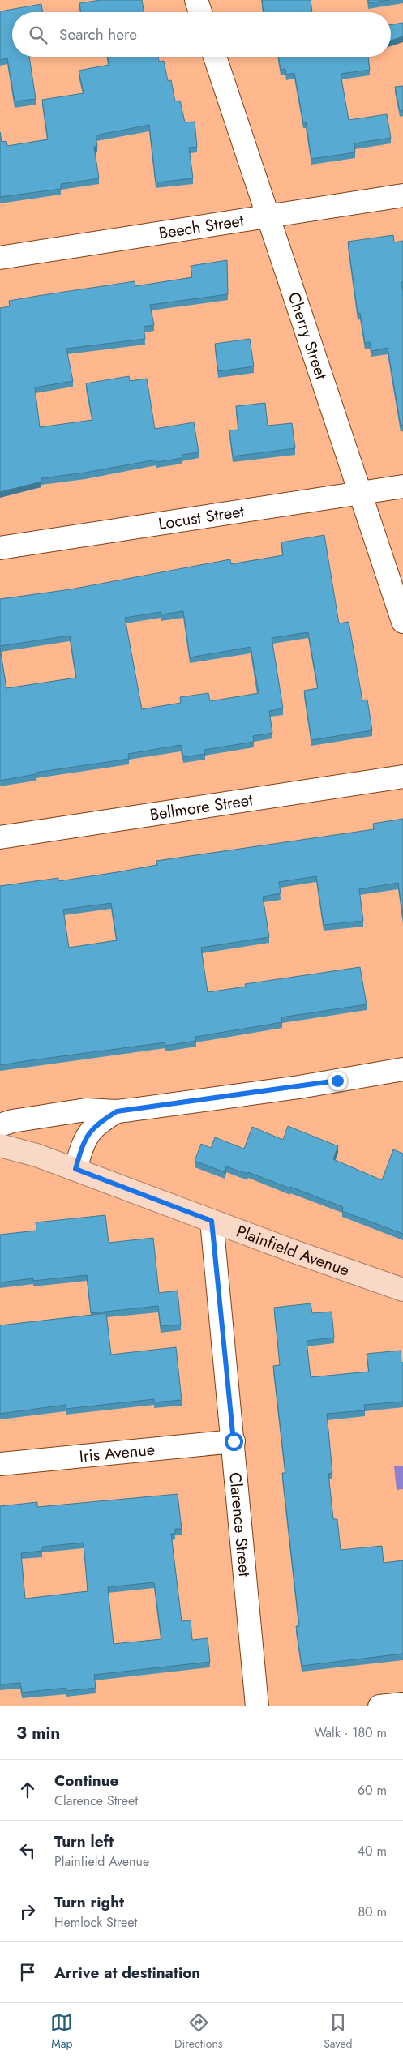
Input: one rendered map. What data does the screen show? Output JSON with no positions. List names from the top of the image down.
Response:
{
  "streets": {
    "main road": ["Plainfield Avenue"],
    "street": [
      "Beech Street",
      "Cherry Street",
      "Locust Street",
      "Bellmore Street",
      "Iris Avenue",
      "Clarence Street"
    ]
  },
  "crossings": [
    ["Beech Street", "Cherry Street"],
    ["Cherry Street", "Locust Street"],
    ["Plainfield Avenue", "Clarence Street"],
    ["Iris Avenue", "Clarence Street"]
  ],
  "page": {
    "search": "Search here",
    "heading": ["3 min", "Walk · 180 m"],
    "list": [
      ["Continue", "Clarence Street", "60 m"],
      ["Turn left", "Plainfield Avenue", "40 m"],
      ["Turn right", "Hemlock Street", "80 m"],
      "Arrive at destination"
    ],
    "nav": ["Map", "Directions", "Saved"]
  }
}
